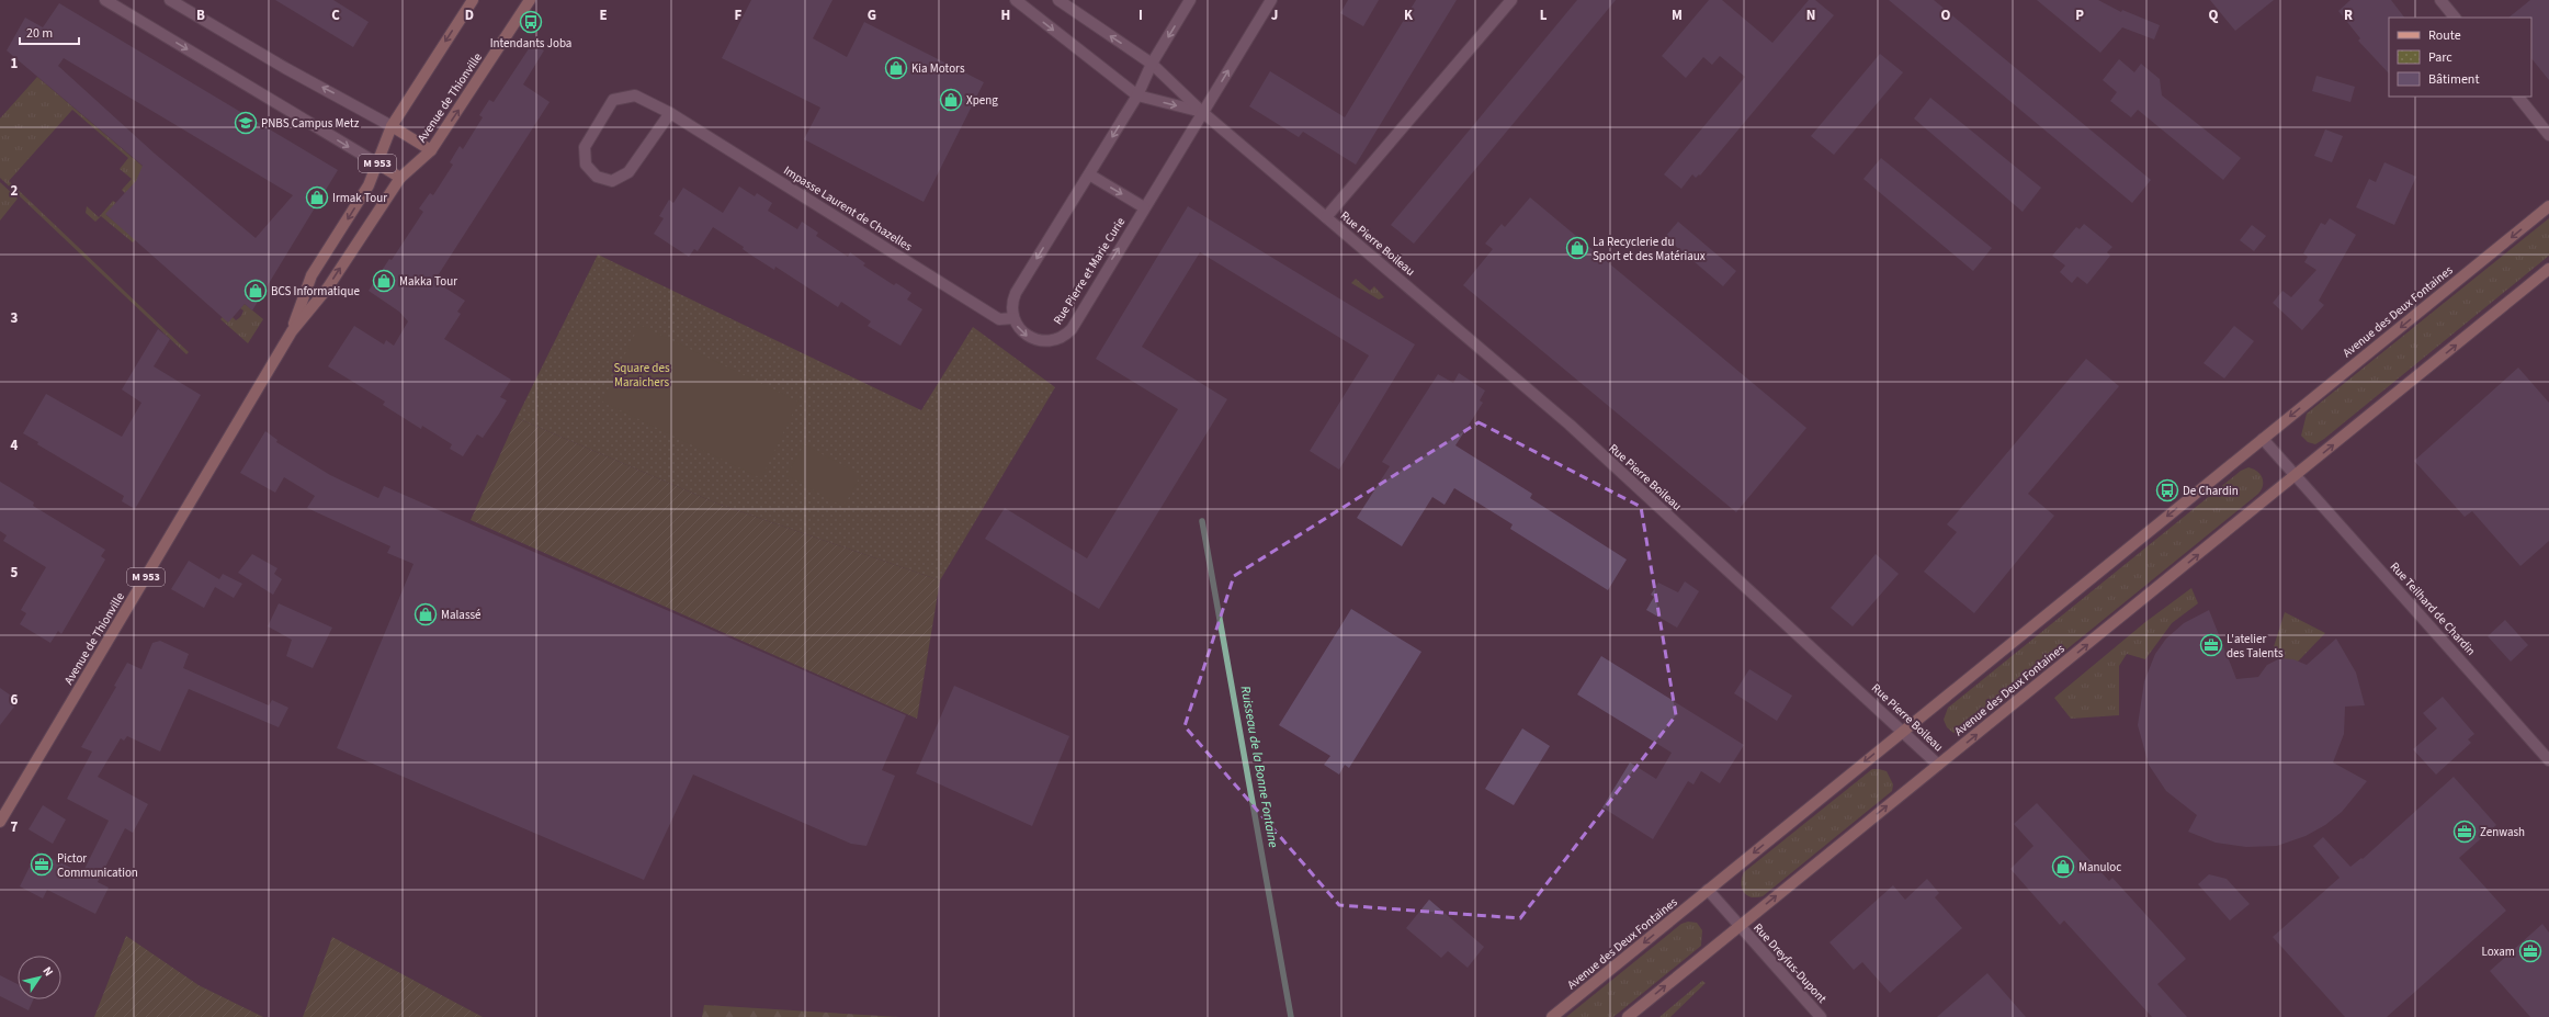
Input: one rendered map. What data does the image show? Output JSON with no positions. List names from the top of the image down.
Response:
{
  "streets": {
    "main road": ["Avenue de Thionville", "M 953", "Avenue des Deux Fontaines"],
    "street": [
      "Impasse Laurent de Chazelles",
      "Rue Pierre Boileau",
      "Rue Pierre et Marie Curie",
      "Rue Teilhard de Chardin",
      "Rue Dreyfus-Dupont"
    ]
  },
  "crossings": [
    ["Impasse Laurent de Chazelles", "Rue Pierre et Marie Curie"],
    ["Rue Pierre Boileau", "Rue Pierre et Marie Curie"],
    ["Rue Pierre Boileau", "Avenue des Deux Fontaines"],
    ["Avenue des Deux Fontaines", "Rue Teilhard de Chardin"],
    ["Avenue des Deux Fontaines", "Rue Dreyfus-Dupont"]
  ],
  "water": ["Ruisseau de la Bonne Fontaine"],
  "parks": ["Square des Maraichers"],
  "places": {
    "bus stop": ["Intendants Joba", "De Chardin"],
    "shop": [
      "Kia Motors",
      "Xpeng",
      "Irmak Tour",
      "La Recyclerie du Sport et des Matériaux",
      "Makka Tour",
      "BCS Informatique",
      "Malassé",
      "Manuloc"
    ],
    "school or university": ["PNBS Campus Metz"],
    "office": [
      "L'atelier des Talents",
      "Zenwash",
      "Pictor Communication",
      "Loxam"
    ]
  },
  "legend": ["Route", "Parc", "Bâtiment"],
  "scale_bar": "20 m",
  "north": "top right",
  "grid": {
    "columns": [
      "B",
      "C",
      "D",
      "E",
      "F",
      "G",
      "H",
      "I",
      "J",
      "K",
      "L",
      "M",
      "N",
      "O",
      "P",
      "Q",
      "R"
    ],
    "rows": [
      "1",
      "2",
      "3",
      "4",
      "5",
      "6",
      "7"
    ]
  }
}
